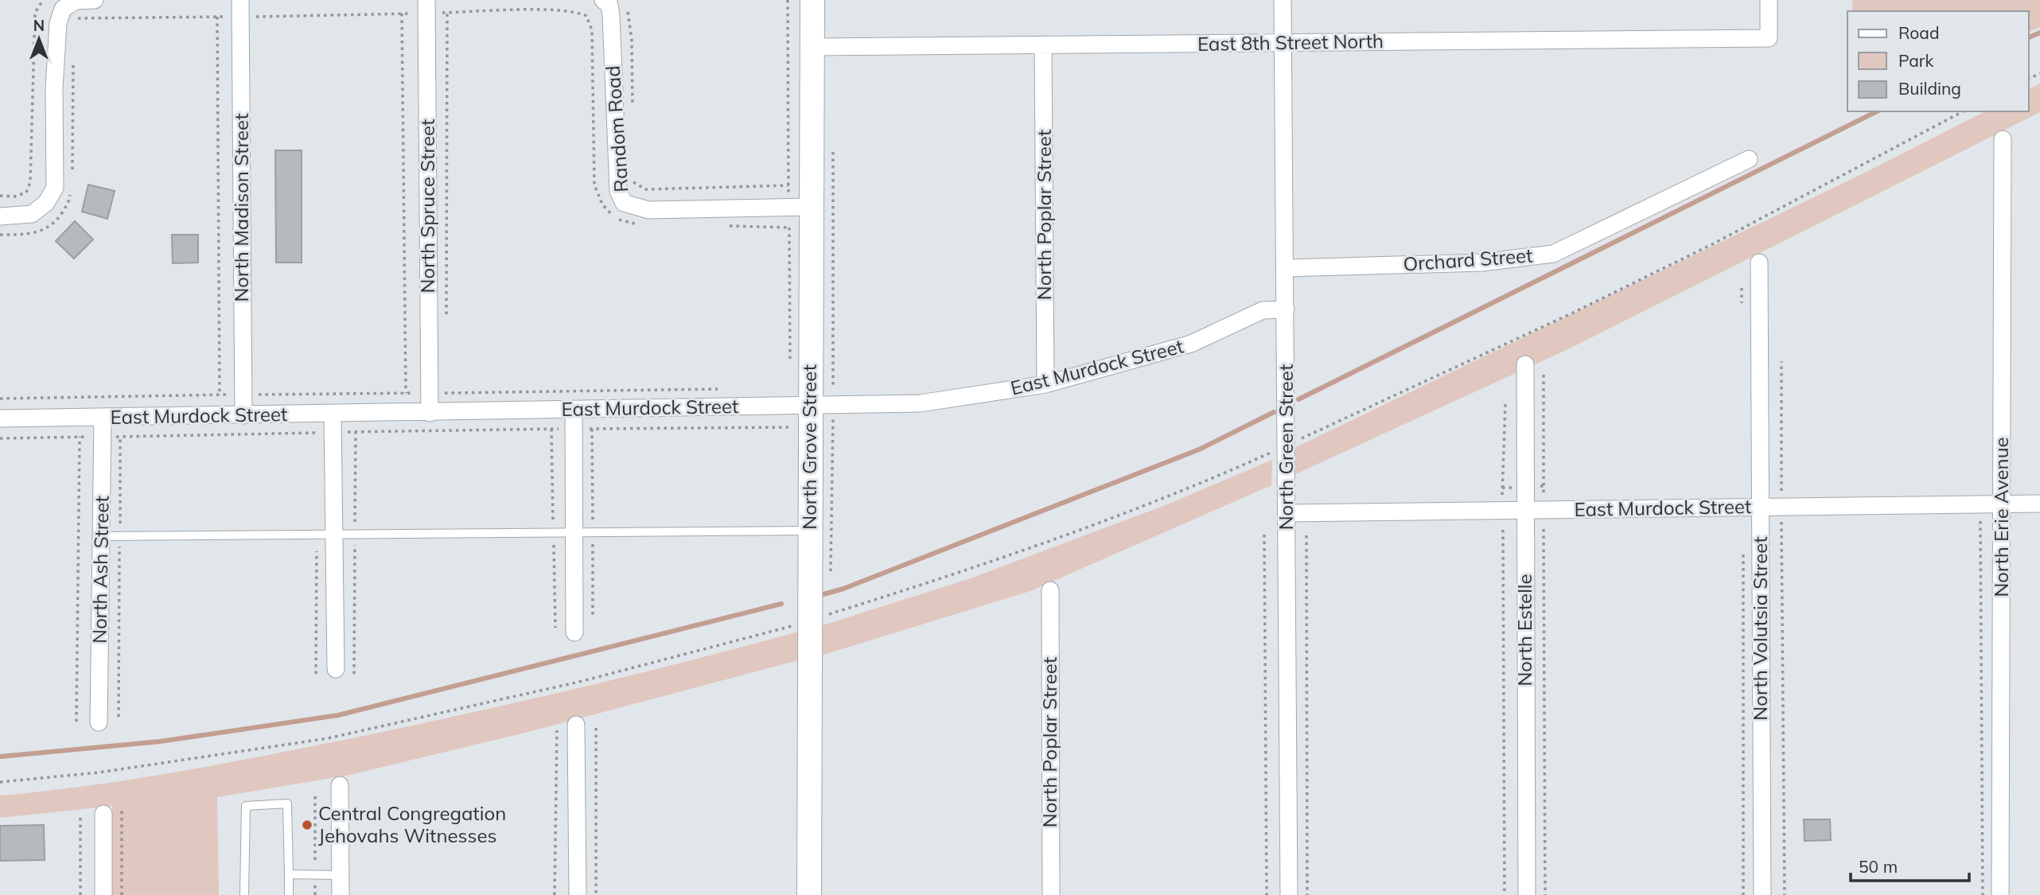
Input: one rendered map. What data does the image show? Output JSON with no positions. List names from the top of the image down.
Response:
{
  "streets": {
    "street": [
      "East 8th Street North",
      "Random Road",
      "North Spruce Street",
      "North Madison Street",
      "North Poplar Street",
      "Orchard Street",
      "East Murdock Street",
      "North Grove Street",
      "North Green Street",
      "North Erie Avenue",
      "North Ash Street",
      "North Volutsia Street",
      "North Estelle"
    ]
  },
  "crossings": [
    ["East 8th Street North", "North Poplar Street"],
    ["East 8th Street North", "North Grove Street"],
    ["East 8th Street North", "North Green Street"],
    ["Random Road", "North Grove Street"],
    ["North Spruce Street", "East Murdock Street"],
    ["North Madison Street", "East Murdock Street"],
    ["North Poplar Street", "East Murdock Street"],
    ["Orchard Street", "North Green Street"],
    ["East Murdock Street", "North Grove Street"],
    ["East Murdock Street", "North Green Street"],
    ["East Murdock Street", "North Erie Avenue"],
    ["East Murdock Street", "North Ash Street"],
    ["East Murdock Street", "North Volutsia Street"],
    ["East Murdock Street", "North Estelle"]
  ],
  "places": ["Central Congregation Jehovahs Witnesses"],
  "legend": ["Road", "Park", "Building"],
  "scale_bar": "50 m",
  "north": "top"
}
